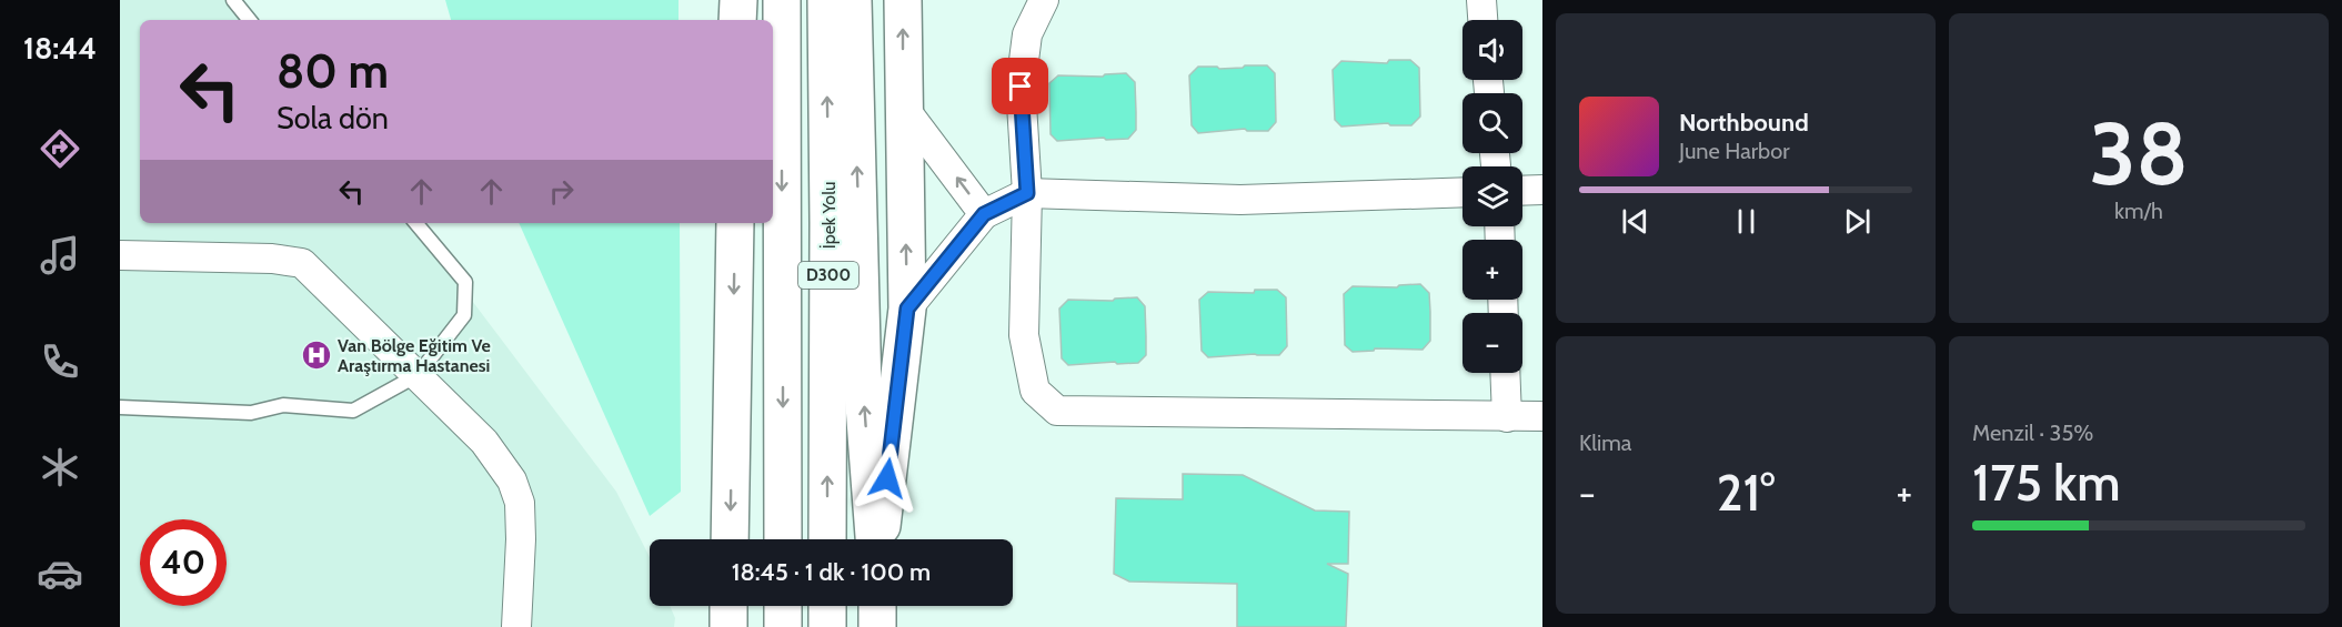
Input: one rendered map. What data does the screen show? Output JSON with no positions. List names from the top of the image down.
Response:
{
  "streets": {
    "main road": ["İpek Yolu", "D300"]
  },
  "places": {
    "hospital": ["Van Bölge Eğitim Ve Araştırma Hastanesi"]
  },
  "page": {
    "tabs": "18:44",
    "tile": [
      ["38", "km/h"],
      "Klima",
      ["Menzil · 35%", "175 km"]
    ],
    "map_buttons": ["+", "−"],
    "turn": ["80 m", "Sola dön"],
    "song": ["Northbound", "June Harbor"],
    "heat": ["−", "21°", "+"],
    "limit": "40",
    "trip": "18:45 · 1 dk · 100 m"
  }
}
